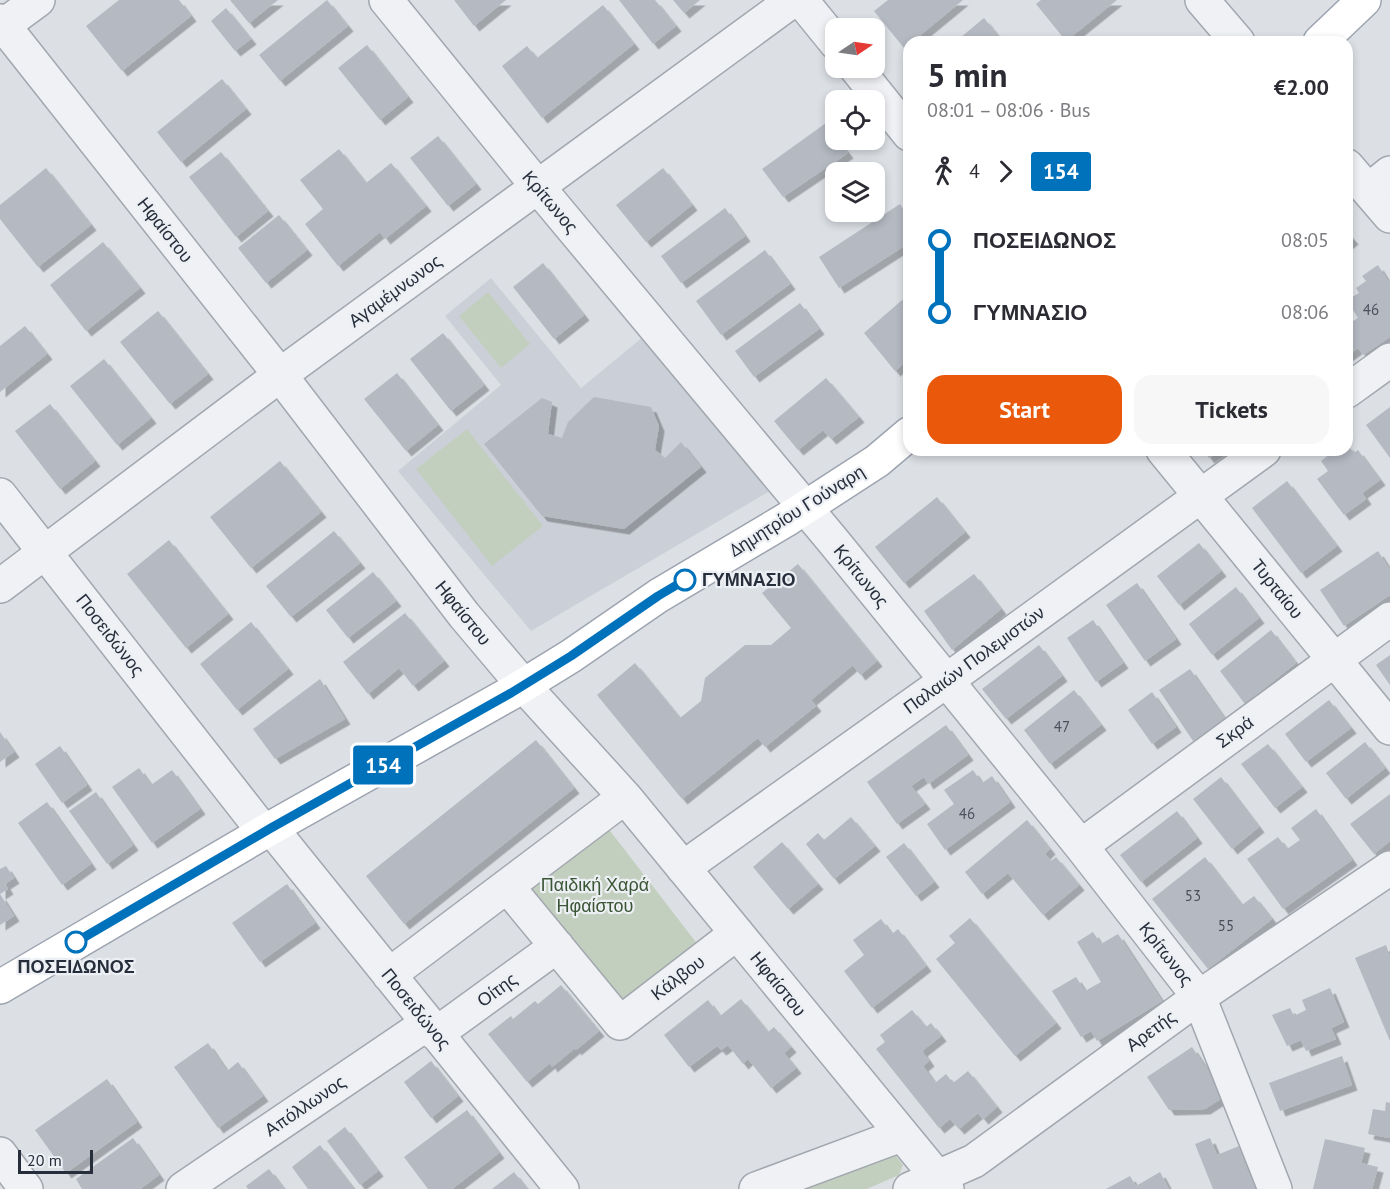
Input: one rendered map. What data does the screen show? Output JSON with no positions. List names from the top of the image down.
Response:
{
  "streets": {
    "main road": ["Δημητρίου Γούναρη"],
    "street": [
      "Κρίτωνος",
      "Ηφαίστου",
      "Αγαμέμνωνος",
      "Τυρταίου",
      "Ποσειδώνος",
      "Παλαιών Πολεμιστών",
      "Σκρά",
      "Κάλβου",
      "Οίτης",
      "Αρετής",
      "Απόλλωνος"
    ]
  },
  "crossings": [
    ["Κρίτωνος", "Αγαμέμνωνος"],
    ["Κρίτωνος", "Δημητρίου Γούναρη"],
    ["Κρίτωνος", "Παλαιών Πολεμιστών"],
    ["Κρίτωνος", "Σκρά"],
    ["Κρίτωνος", "Αρετής"],
    ["Ηφαίστου", "Αγαμέμνωνος"],
    ["Ηφαίστου", "Δημητρίου Γούναρη"],
    ["Ηφαίστου", "Παλαιών Πολεμιστών"],
    ["Ηφαίστου", "Κάλβου"],
    ["Ηφαίστου", "Αρετής"],
    ["Αγαμέμνωνος", "Ποσειδώνος"],
    ["Δημητρίου Γούναρη", "Ποσειδώνος"],
    ["Τυρταίου", "Παλαιών Πολεμιστών"],
    ["Τυρταίου", "Σκρά"],
    ["Ποσειδώνος", "Οίτης"],
    ["Ποσειδώνος", "Απόλλωνος"],
    ["Κάλβου", "Οίτης"],
    ["Οίτης", "Απόλλωνος"]
  ],
  "parks": ["Παιδική Χαρά Ηφαίστου"],
  "places": ["ΓΥΜΝΑΣΙΟ", "ΠΟΣΕΙΔΩΝΟΣ"],
  "lines": ["bus line 154"],
  "house_numbers": [
    "46",
    "47",
    "46",
    "53",
    "55"
  ],
  "scale_bar": "20 m",
  "north": "right",
  "page": {
    "on_map": "154",
    "heading": ["5 min", "08:01 – 08:06 · Bus", "€2.00"],
    "legs": ["4", "154"],
    "list": [
      {
        "name": "ΠΟΣΕΙΔΩΝΟΣ",
        "value": "08:05"
      },
      {
        "name": "ΓΥΜΝΑΣΙΟ",
        "value": "08:06"
      }
    ],
    "buttons": ["Start", "Tickets"],
    "scale": "20 m"
  }
}
